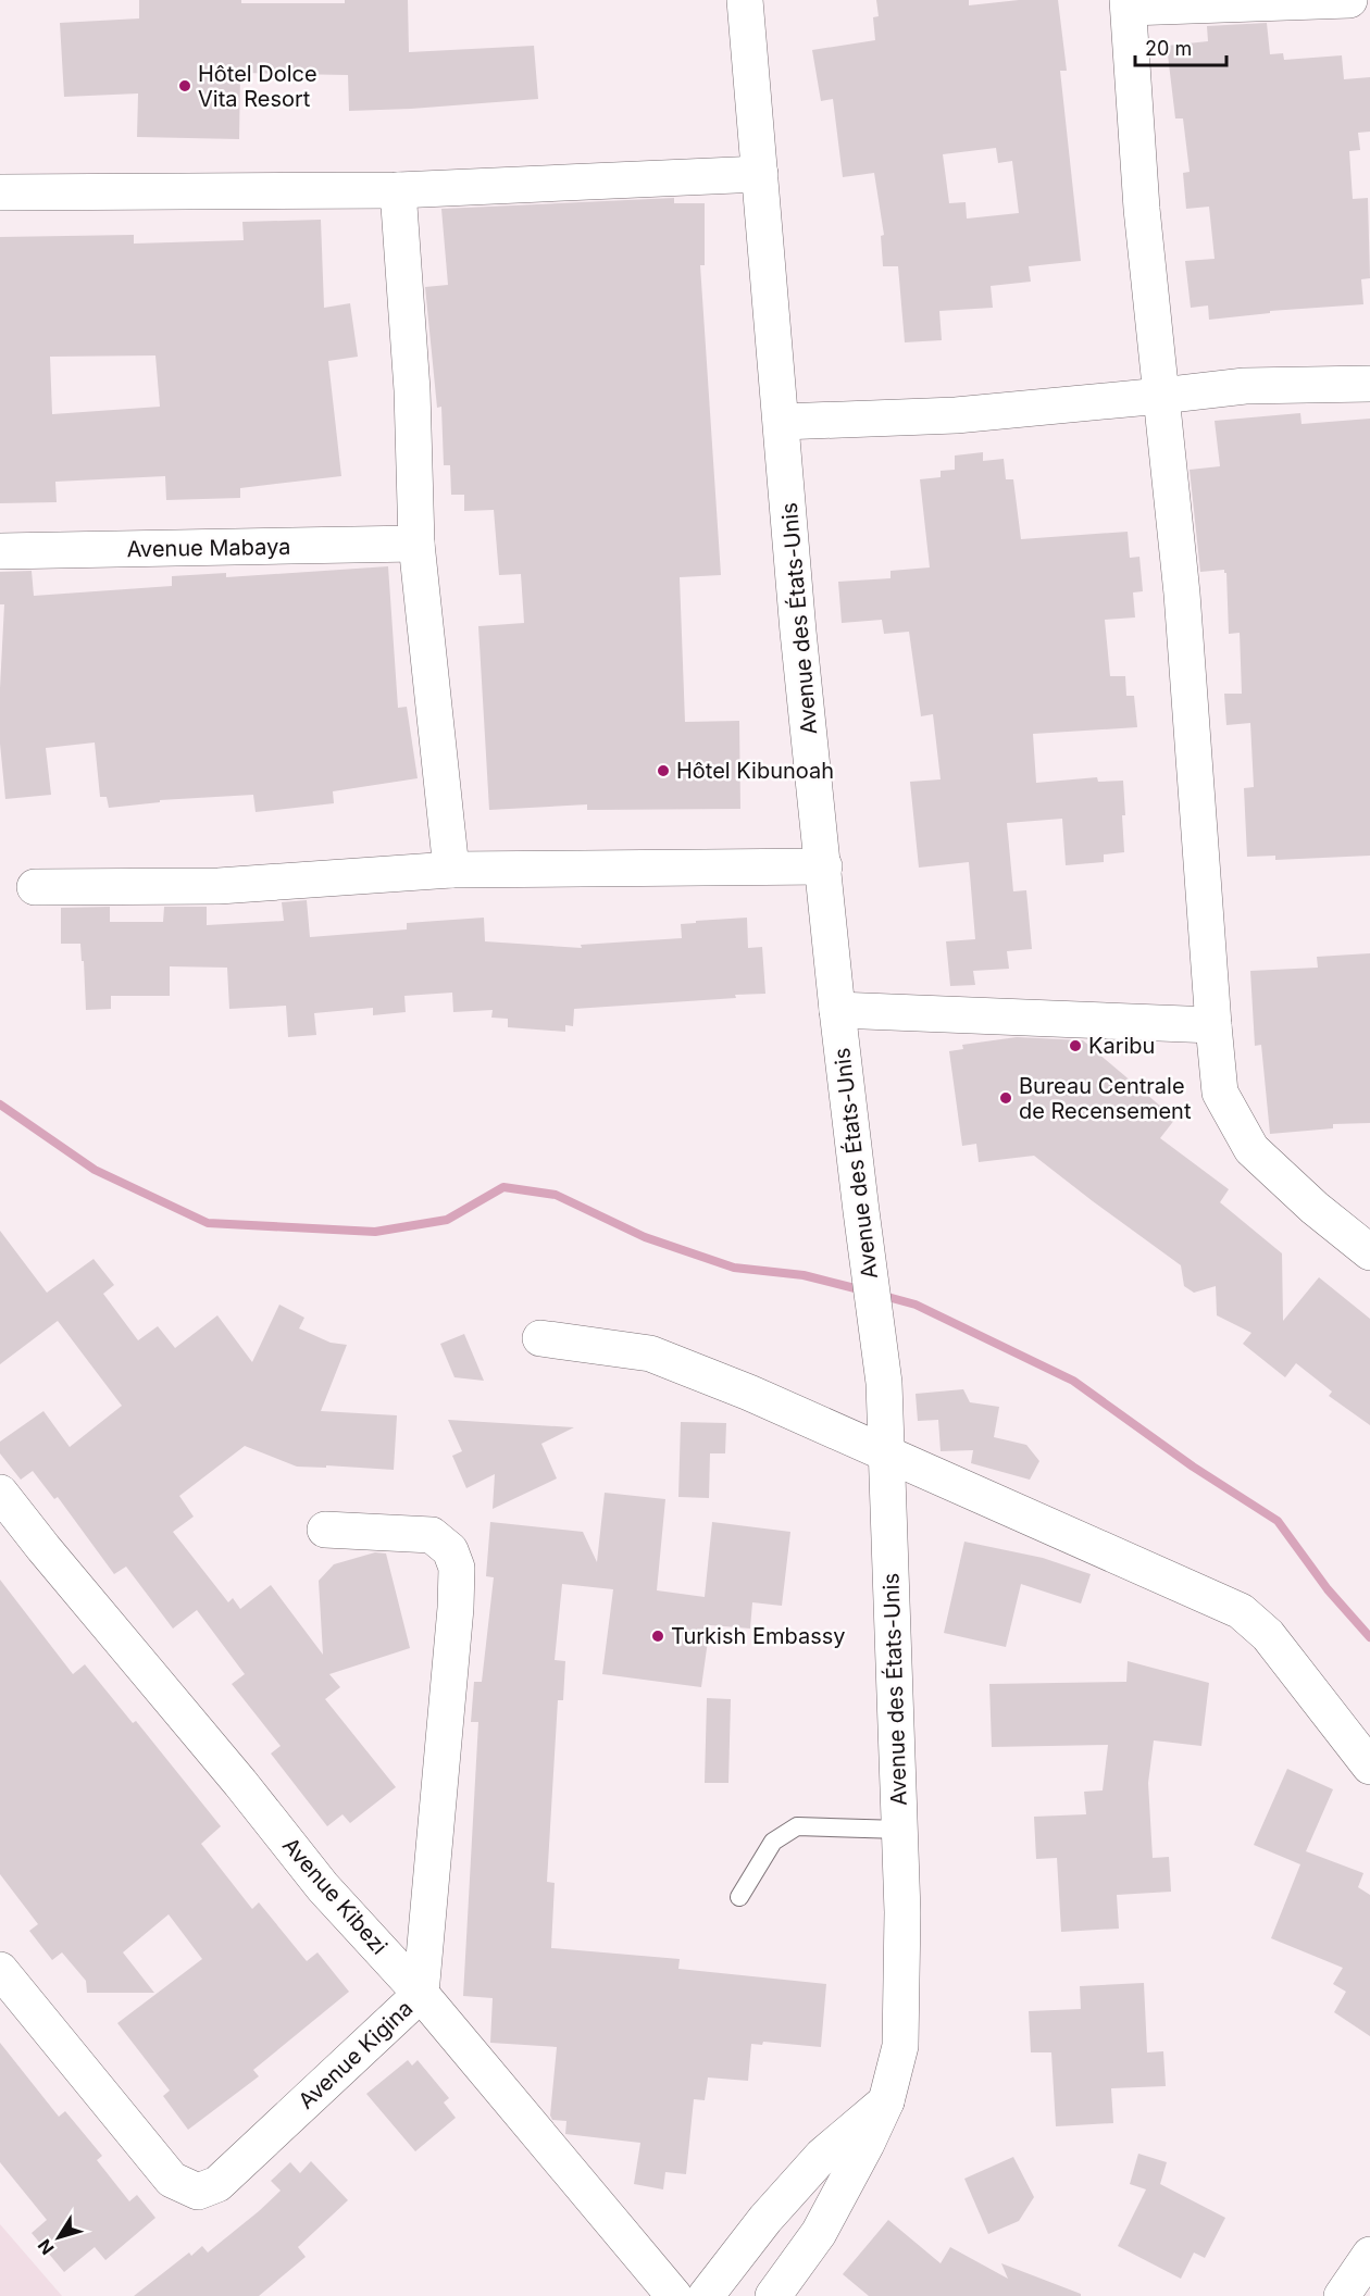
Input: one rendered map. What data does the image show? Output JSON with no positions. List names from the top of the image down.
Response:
{
  "streets": {
    "street": [
      "Avenue Mabaya",
      "Avenue des États-Unis",
      "Avenue Kibezi",
      "Avenue Kigina"
    ]
  },
  "crossings": [
    ["Avenue Kibezi", "Avenue Kigina"]
  ],
  "places": [
    "Hôtel Dolce Vita Resort",
    "Hôtel Kibunoah",
    "Karibu",
    "Bureau Centrale de Recensement",
    "Turkish Embassy"
  ],
  "scale_bar": "20 m",
  "north": "bottom left"
}
